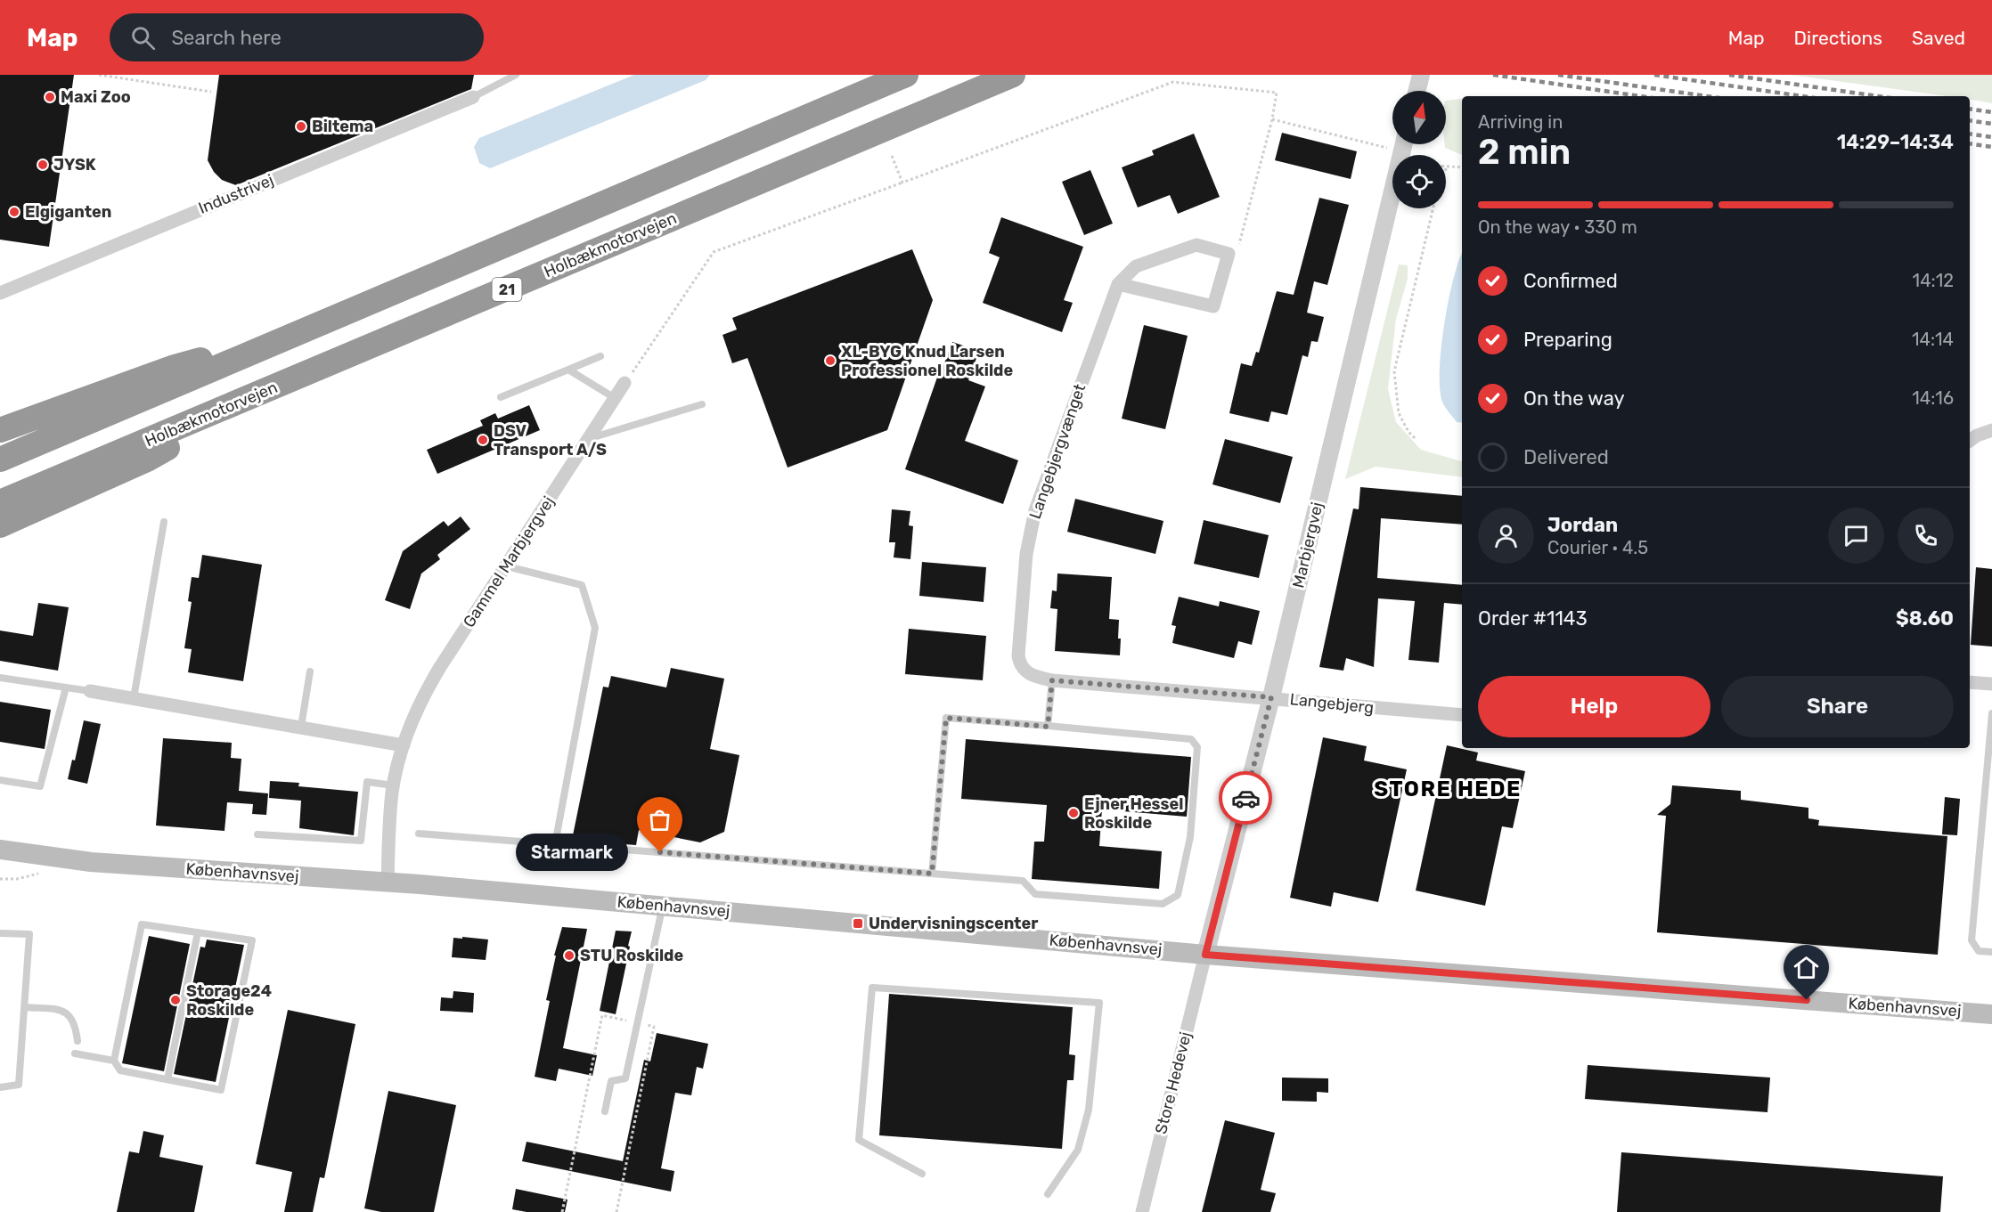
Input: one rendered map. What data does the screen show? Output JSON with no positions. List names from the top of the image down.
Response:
{
  "streets": {
    "highway": ["Holbækmotorvejen", "21"],
    "main road": ["Københavnsvej"],
    "street": [
      "Industrivej",
      "Langebjergvænget",
      "Marbjergvej",
      "Gammel Marbjergvej",
      "Langebjerg",
      "Store Hedevej"
    ]
  },
  "crossings": [
    ["Langebjergvænget", "Langebjerg"],
    ["Marbjergvej", "Langebjerg"],
    ["Marbjergvej", "Københavnsvej"],
    ["Marbjergvej", "Store Hedevej"],
    ["Gammel Marbjergvej", "Københavnsvej"],
    ["Københavnsvej", "Store Hedevej"]
  ],
  "districts": ["STORE HEDE"],
  "places": {
    "other": [
      "Maxi Zoo",
      "Biltema",
      "JYSK",
      "Elgiganten",
      "XL-BYG Knud Larsen Professionel Roskilde",
      "DSV Transport A/S",
      "Ejner Hessel Roskilde",
      "Starmark",
      "STU Roskilde",
      "Storage24 Roskilde"
    ],
    "transit": ["Undervisningscenter"]
  },
  "north": "top",
  "page": {
    "header": "Map",
    "search": "Search here",
    "nav": ["Map", "Directions", "Saved"],
    "heading": ["2 min", "Arriving in", "14:29–14:34"],
    "panel": [
      "Jordan",
      "Courier · 4.5",
      "Order #1143",
      "$8.60"
    ],
    "bar": "On the way · 330 m",
    "list": [
      ["Confirmed", "14:12"],
      ["Preparing", "14:14"],
      ["On the way", "14:16"],
      "Delivered"
    ],
    "buttons": ["Help", "Share"],
    "bubble": "Starmark"
  }
}
